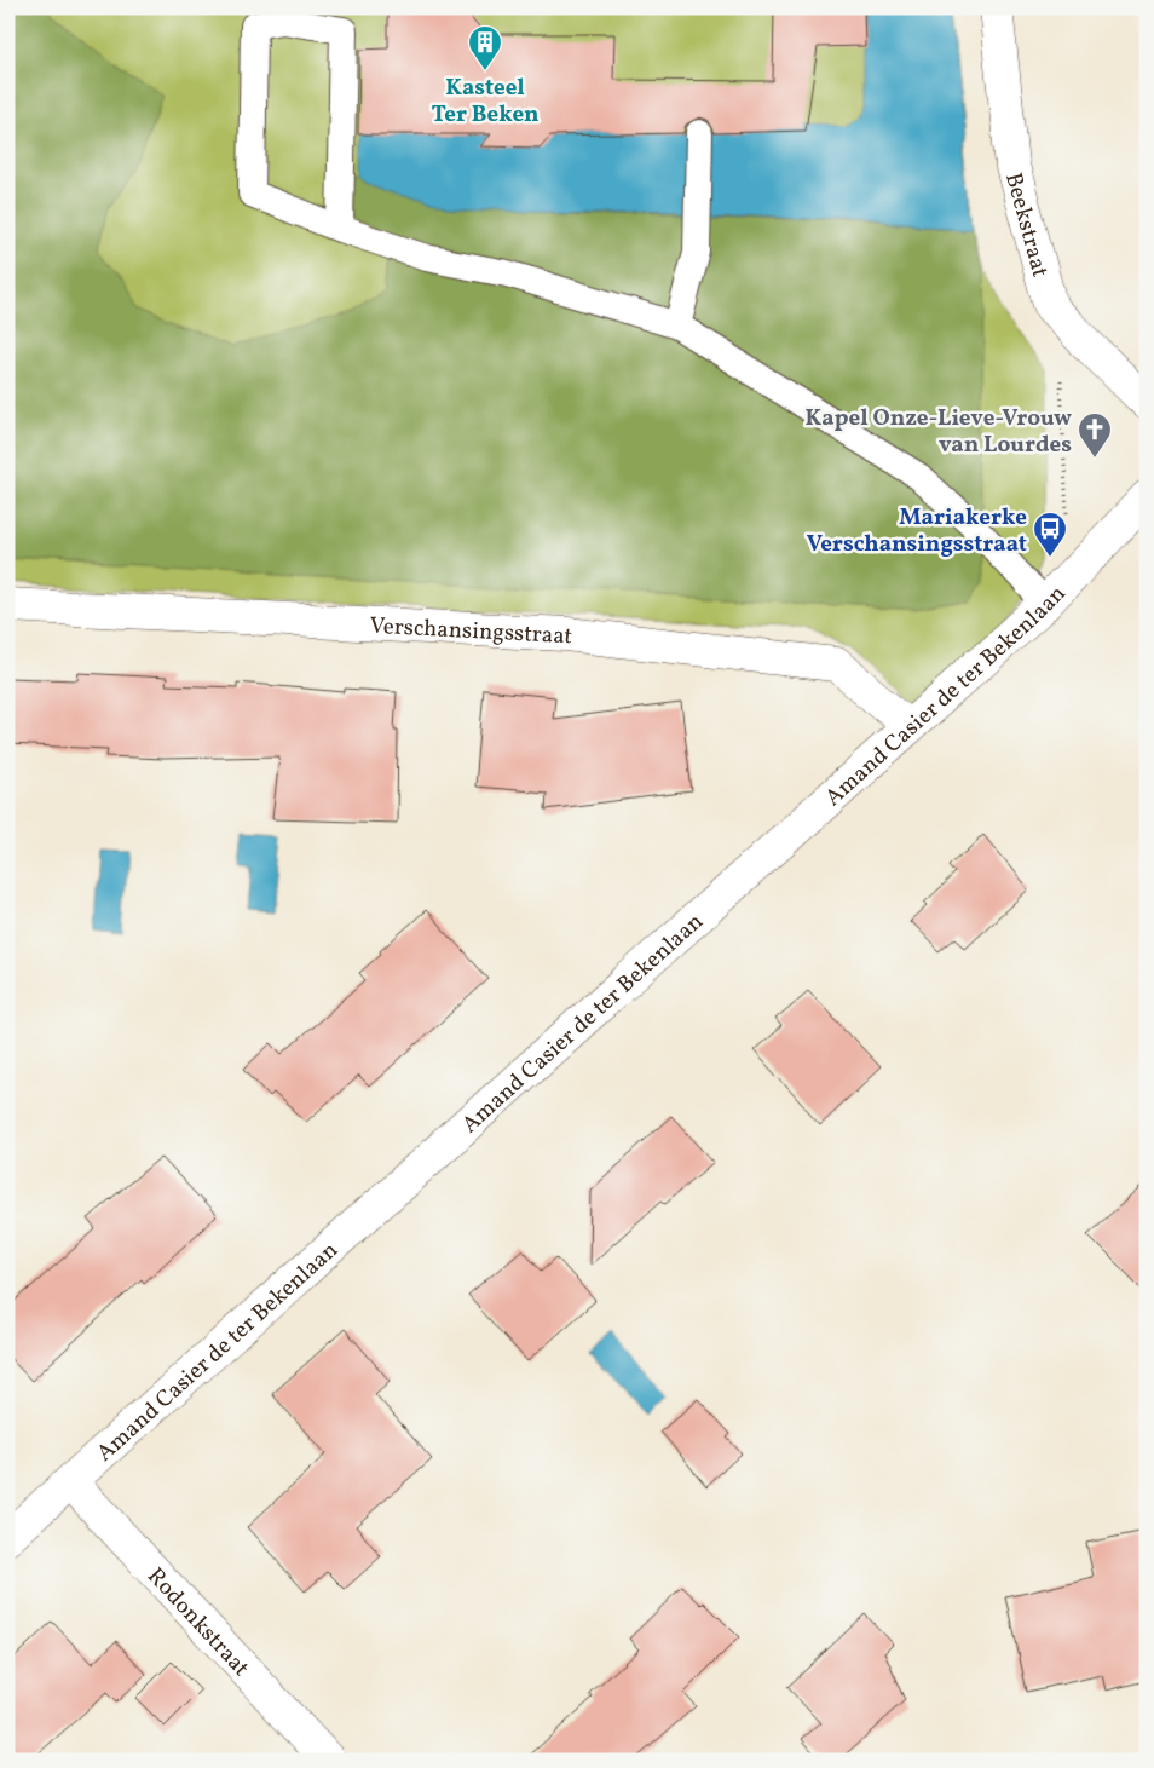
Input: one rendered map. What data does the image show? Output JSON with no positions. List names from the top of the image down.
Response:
{
  "streets": {
    "street": [
      "Beekstraat",
      "Verschansingsstraat",
      "Amand Casier de ter Bekenlaan",
      "Rodonkstraat"
    ]
  },
  "crossings": [
    ["Verschansingsstraat", "Amand Casier de ter Bekenlaan"],
    ["Amand Casier de ter Bekenlaan", "Rodonkstraat"]
  ],
  "places": {
    "building": ["Kasteel Ter Beken"],
    "church": ["Kapel Onze-Lieve-Vrouw van Lourdes"],
    "bus stop": ["Mariakerke Verschansingsstraat"]
  }
}
